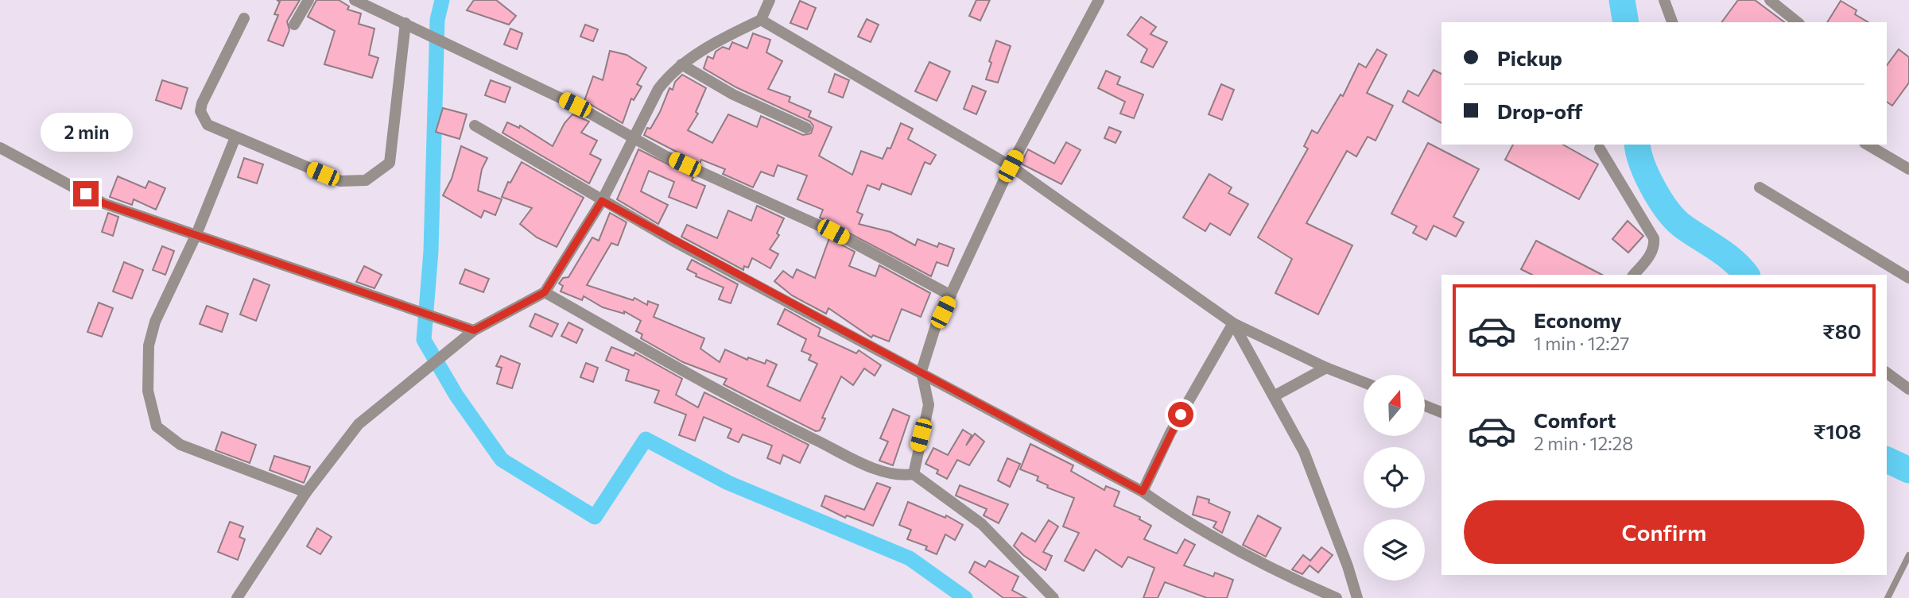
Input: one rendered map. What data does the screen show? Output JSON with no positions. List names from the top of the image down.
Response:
{
  "north": "top",
  "page": {
    "banner": ["Pickup", "Drop-off"],
    "bubble": "2 min",
    "list": [
      {
        "name": "Economy",
        "note": "1 min · 12:27",
        "value": "₹80"
      },
      {
        "name": "Comfort",
        "note": "2 min · 12:28",
        "value": "₹108"
      }
    ],
    "buttons": "Confirm"
  }
}
